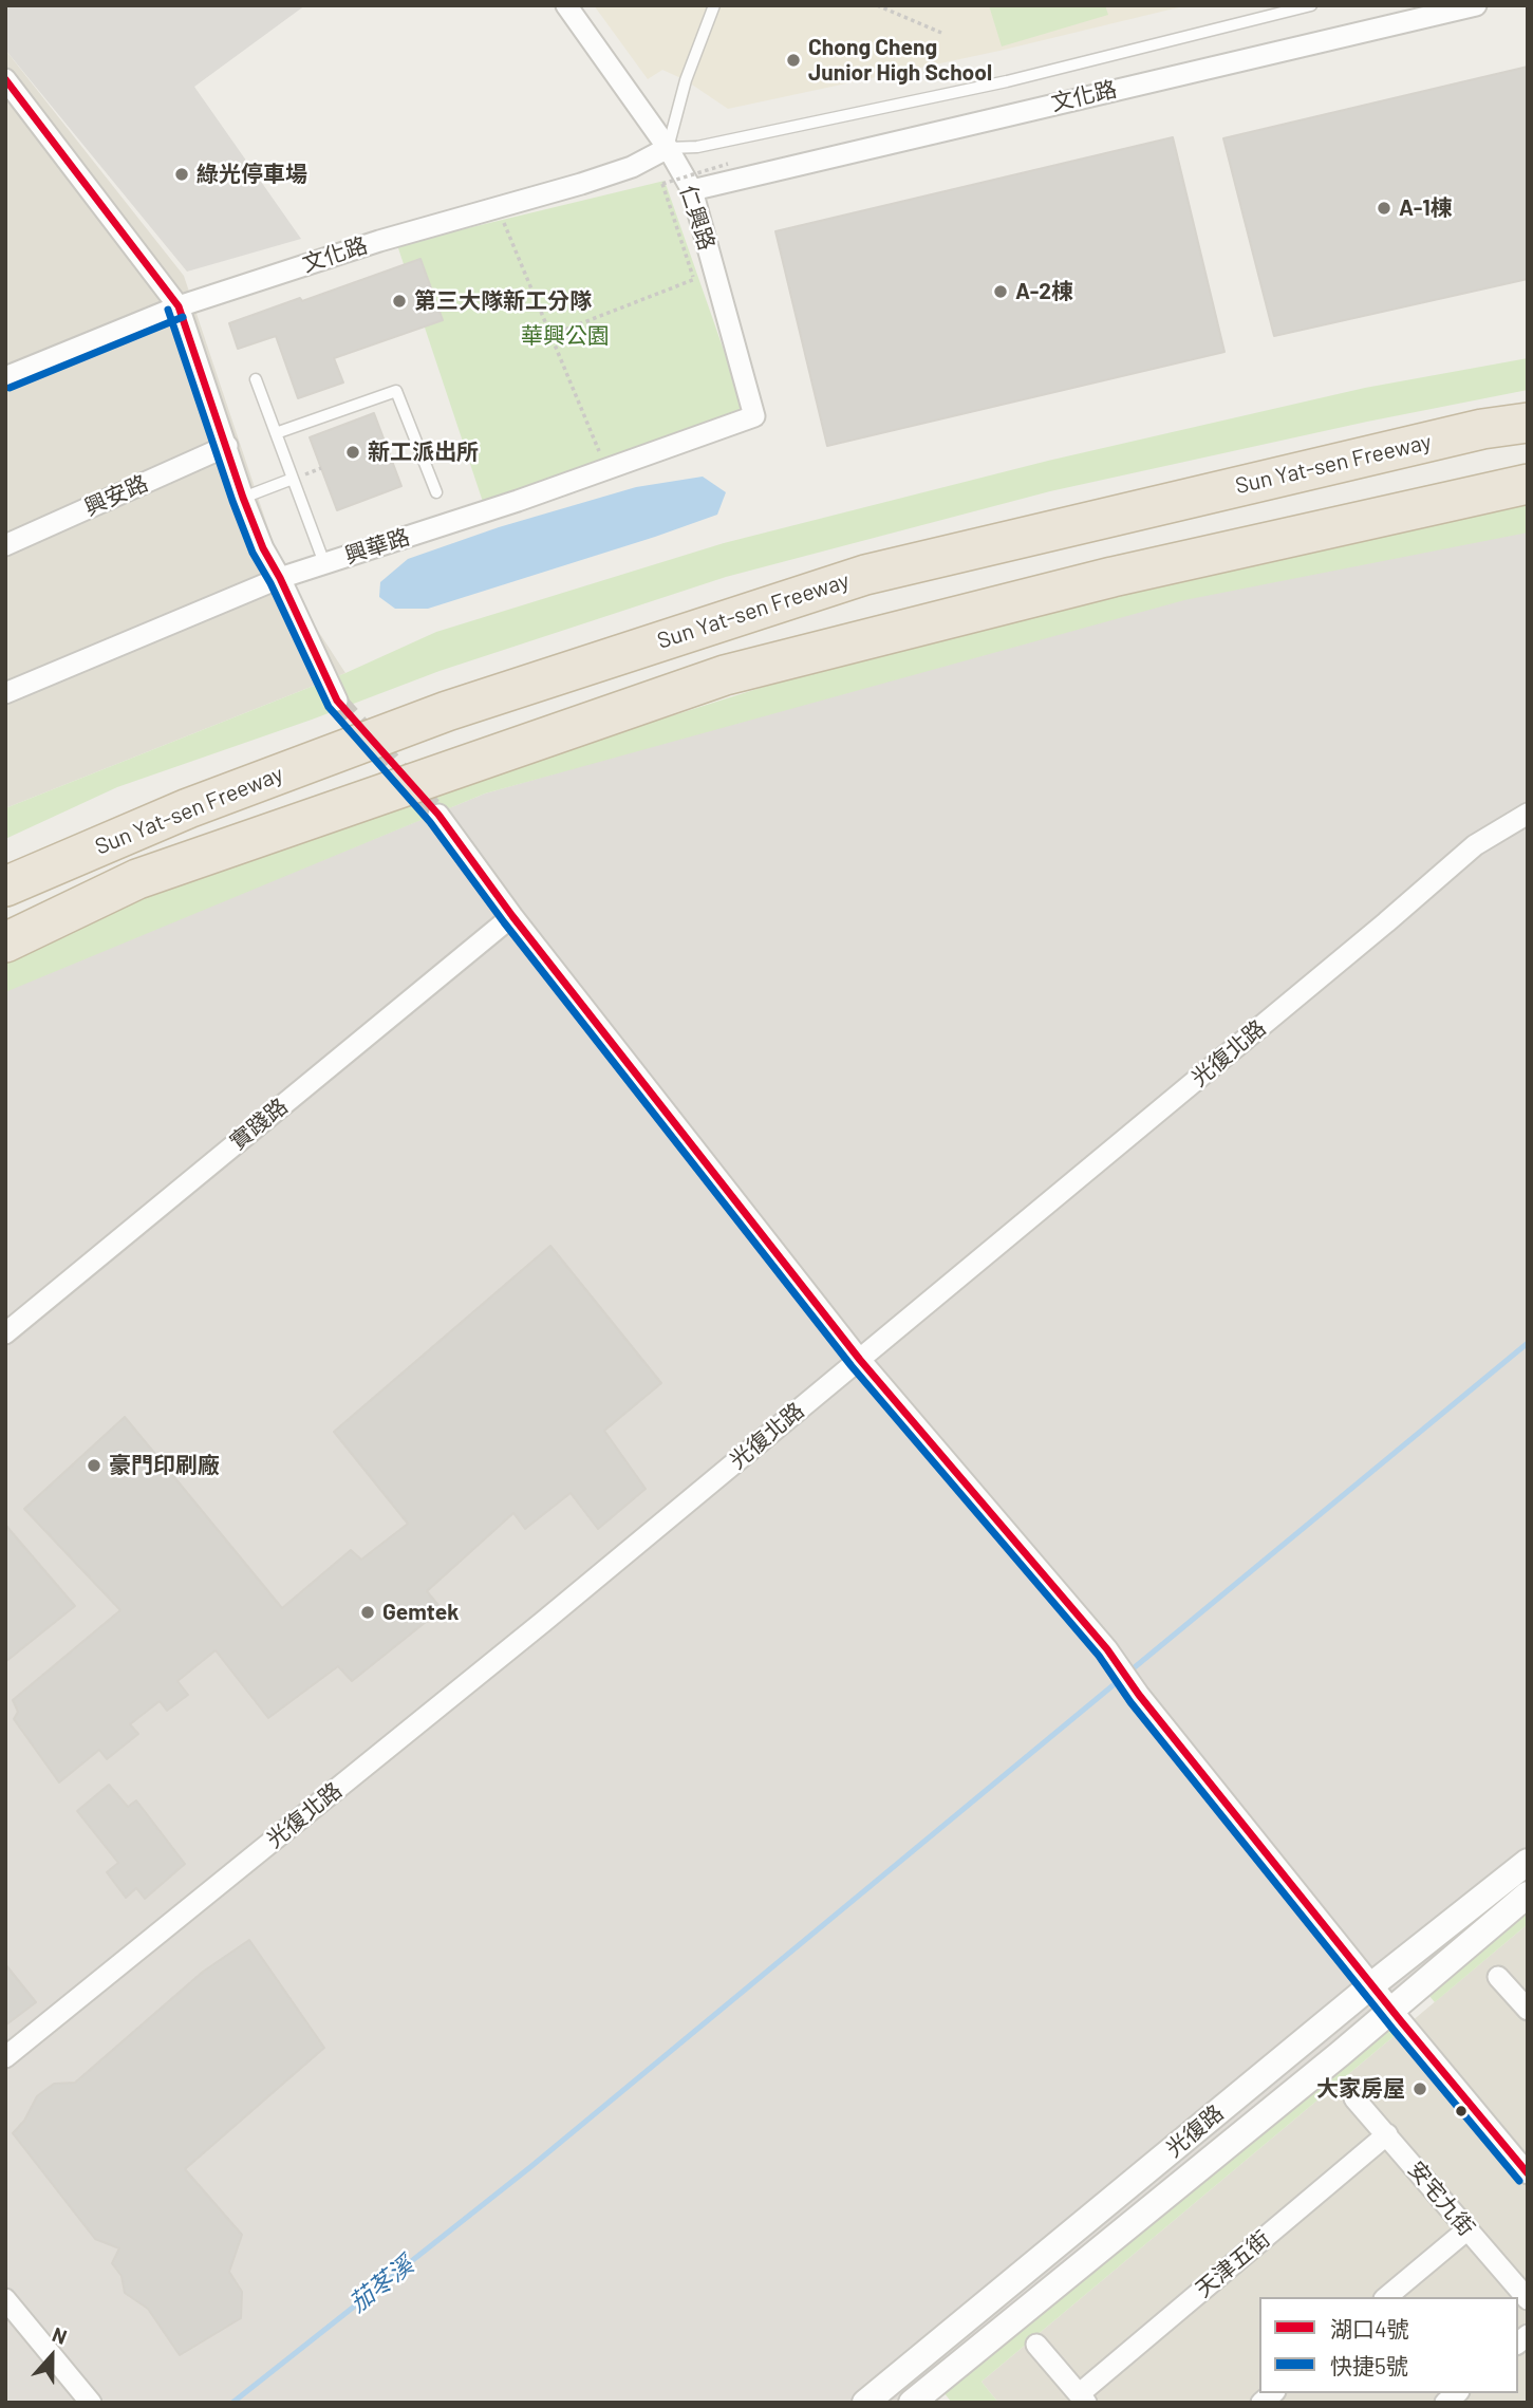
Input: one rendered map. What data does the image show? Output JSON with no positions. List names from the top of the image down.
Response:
{
  "streets": {
    "highway": ["Sun Yat-sen Freeway"],
    "street": [
      "文化路",
      "仁興路",
      "興安路",
      "興華路",
      "光復北路",
      "實踐路",
      "光復路",
      "安宅九街",
      "天津五街"
    ]
  },
  "crossings": [
    ["文化路", "仁興路"],
    ["仁興路", "興華路"],
    ["安宅九街", "天津五街"]
  ],
  "water": ["茄苳溪"],
  "parks": ["華興公園"],
  "places": [
    "Chong Cheng Junior High School",
    "綠光停車場",
    "A-1棟",
    "A-2棟",
    "第三大隊新工分隊",
    "新工派出所",
    "豪門印刷廠",
    "Gemtek",
    "大家房屋"
  ],
  "lines": ["transit line 湖口4號", "transit line 快捷5號"],
  "legend": ["湖口4號", "快捷5號"],
  "north": "top"
}
